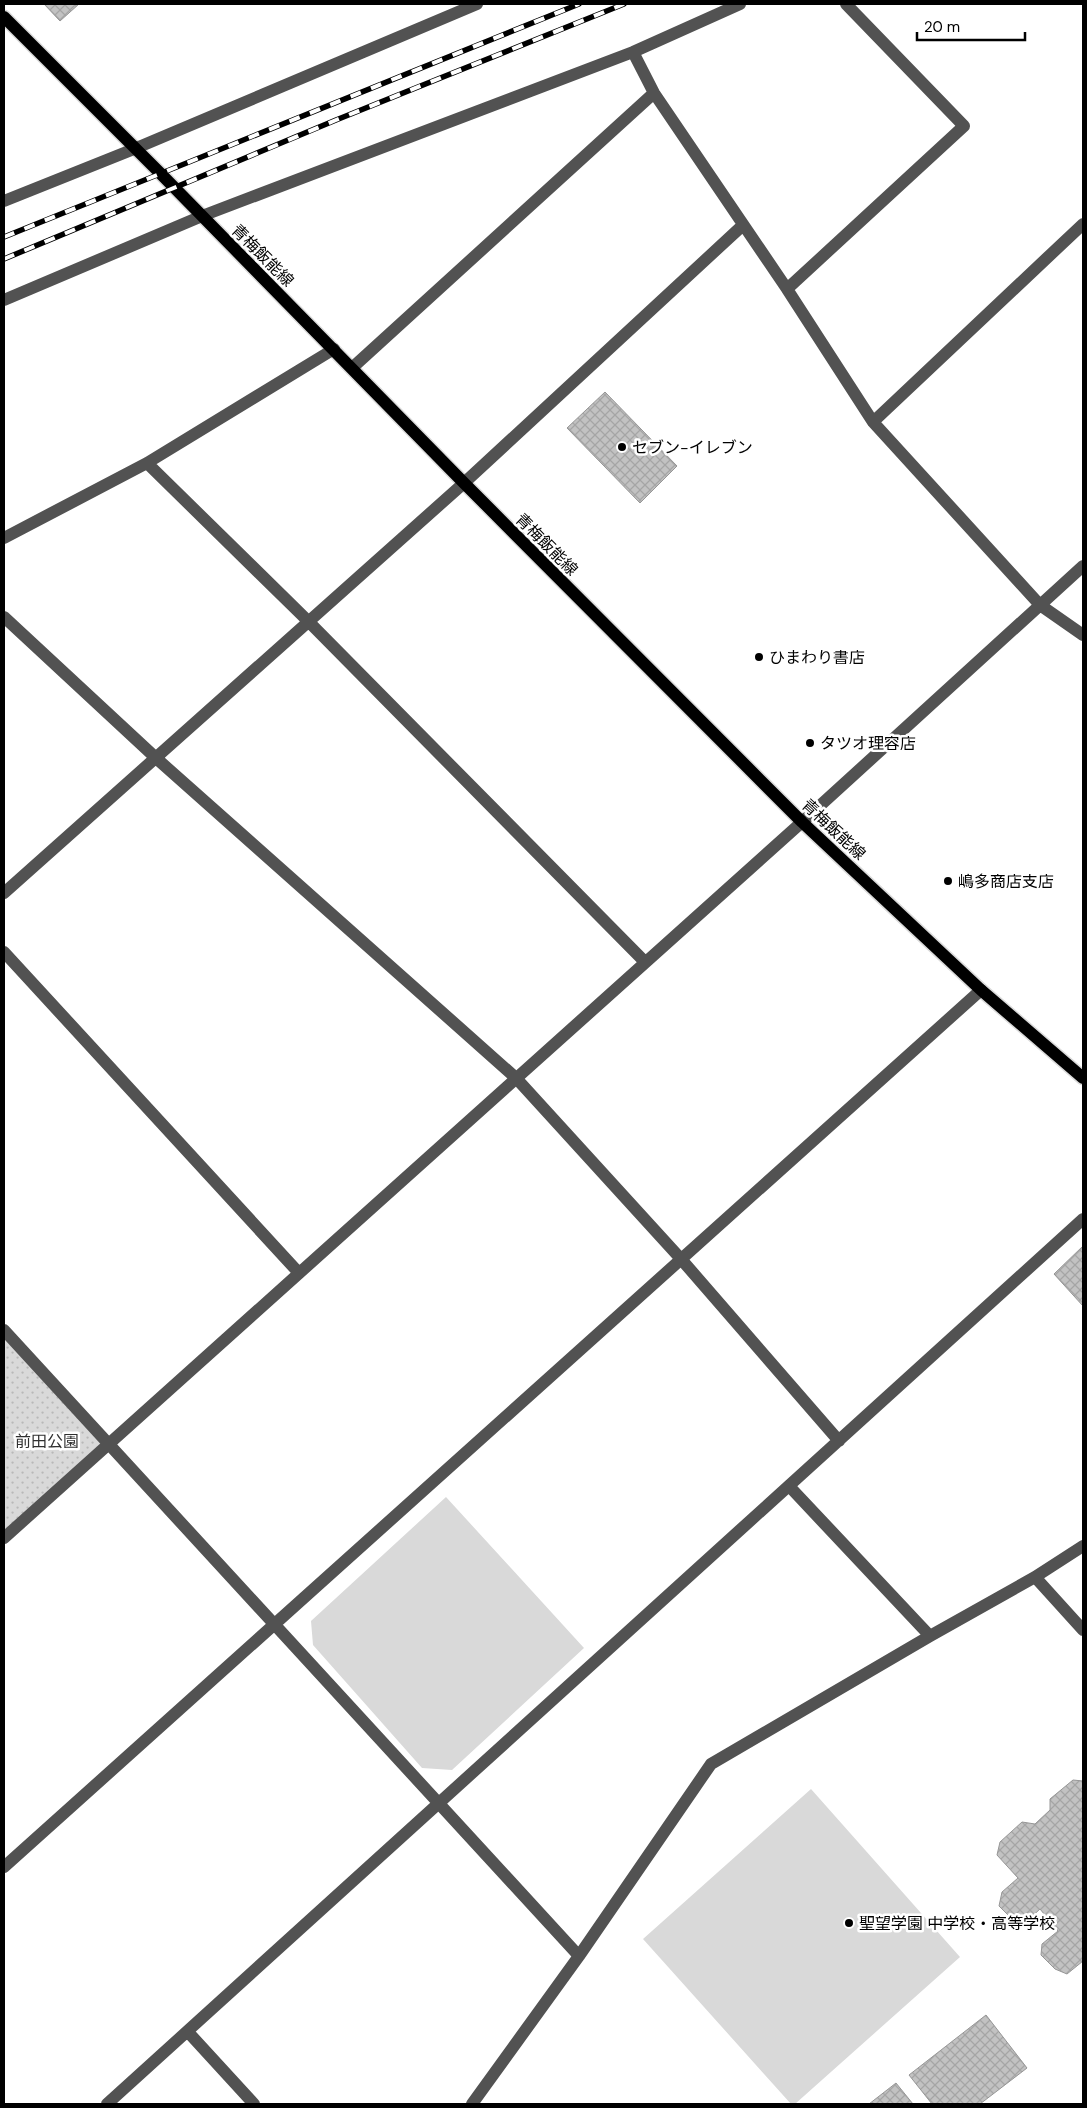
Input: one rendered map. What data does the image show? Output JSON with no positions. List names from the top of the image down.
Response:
{
  "streets": {
    "main road": ["青梅飯能線"]
  },
  "parks": ["前田公園"],
  "places": [
    "セブン-イレブン",
    "ひまわり書店",
    "タツオ理容店",
    "嶋多商店支店",
    "聖望学園 中学校・高等学校"
  ],
  "scale_bar": "20 m"
}
